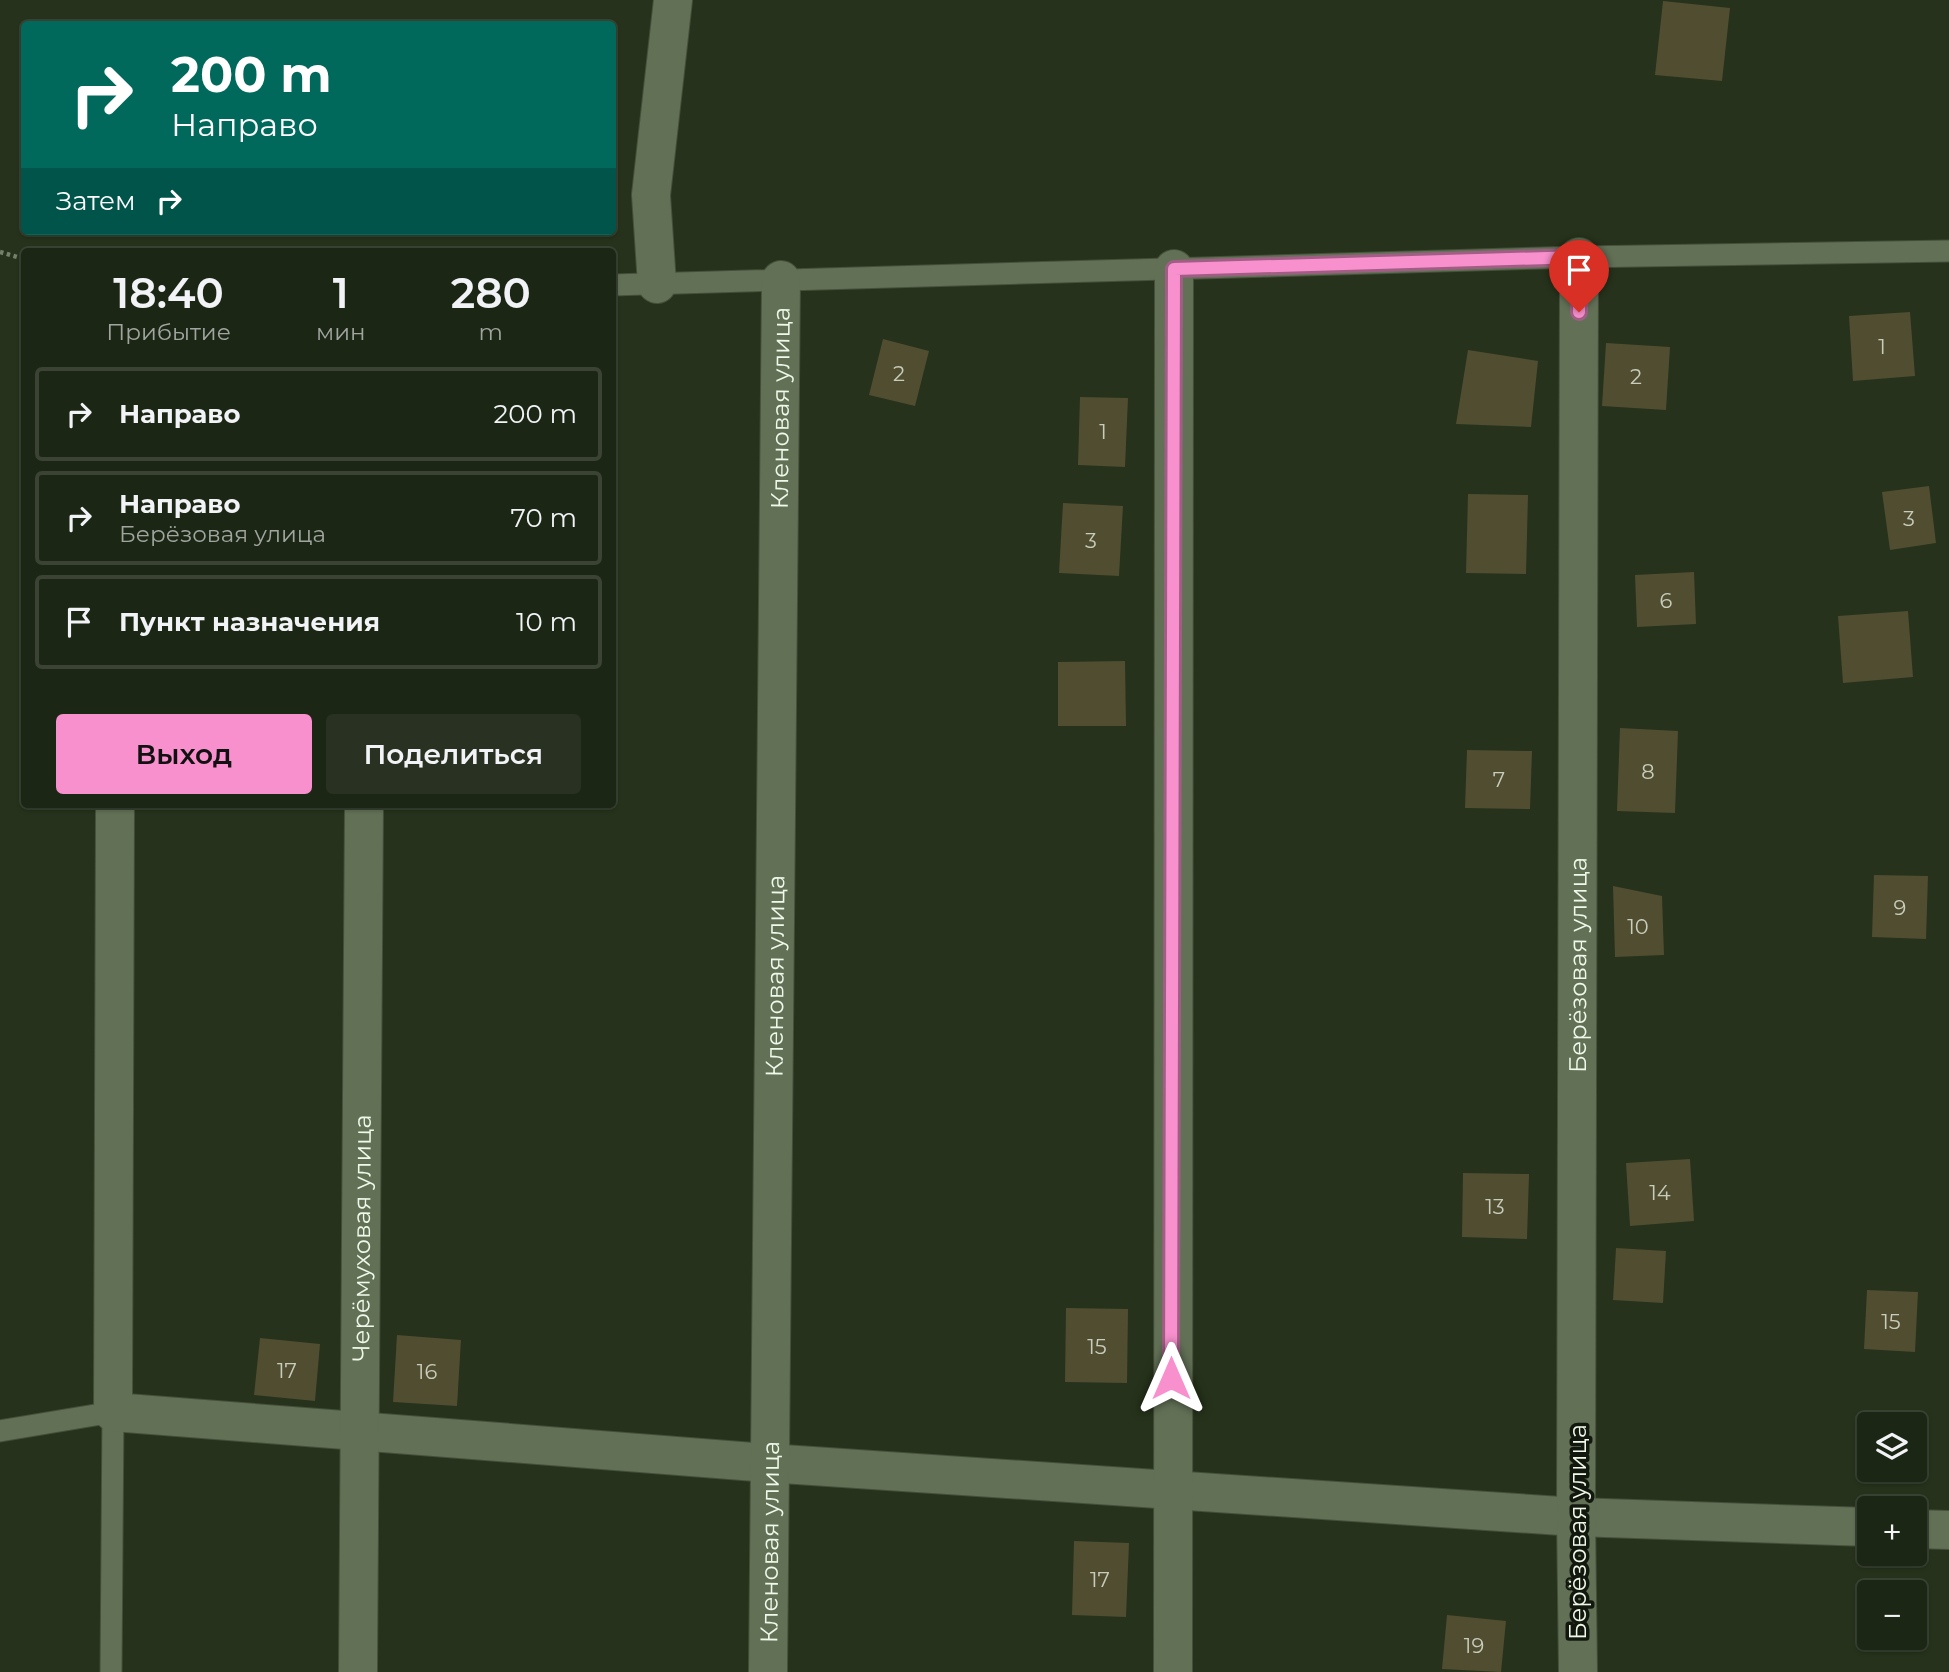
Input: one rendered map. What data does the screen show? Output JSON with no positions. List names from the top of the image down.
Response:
{
  "streets": {
    "street": ["Кленовая улица", "Берёзовая улица", "Черёмуховая улица"]
  },
  "house_numbers": [
    "1",
    "2",
    "2",
    "1",
    "3",
    "3",
    "6",
    "8",
    "7",
    "9",
    "10",
    "14",
    "13",
    "15",
    "15",
    "17",
    "16",
    "17",
    "19"
  ],
  "page": {
    "turn": ["200 m", "Направо"],
    "then": "Затем",
    "eta": [
      "18:40",
      "Прибытие",
      "1",
      "мин",
      "280",
      "m"
    ],
    "list": [
      {
        "name": "Направо",
        "value": "200 m"
      },
      {
        "name": "Направо",
        "note": "Берёзовая улица",
        "value": "70 m"
      },
      {
        "name": "Пункт назначения",
        "value": "10 m"
      }
    ],
    "buttons": ["Выход", "Поделиться"],
    "map_buttons": ["+", "−"]
  }
}
